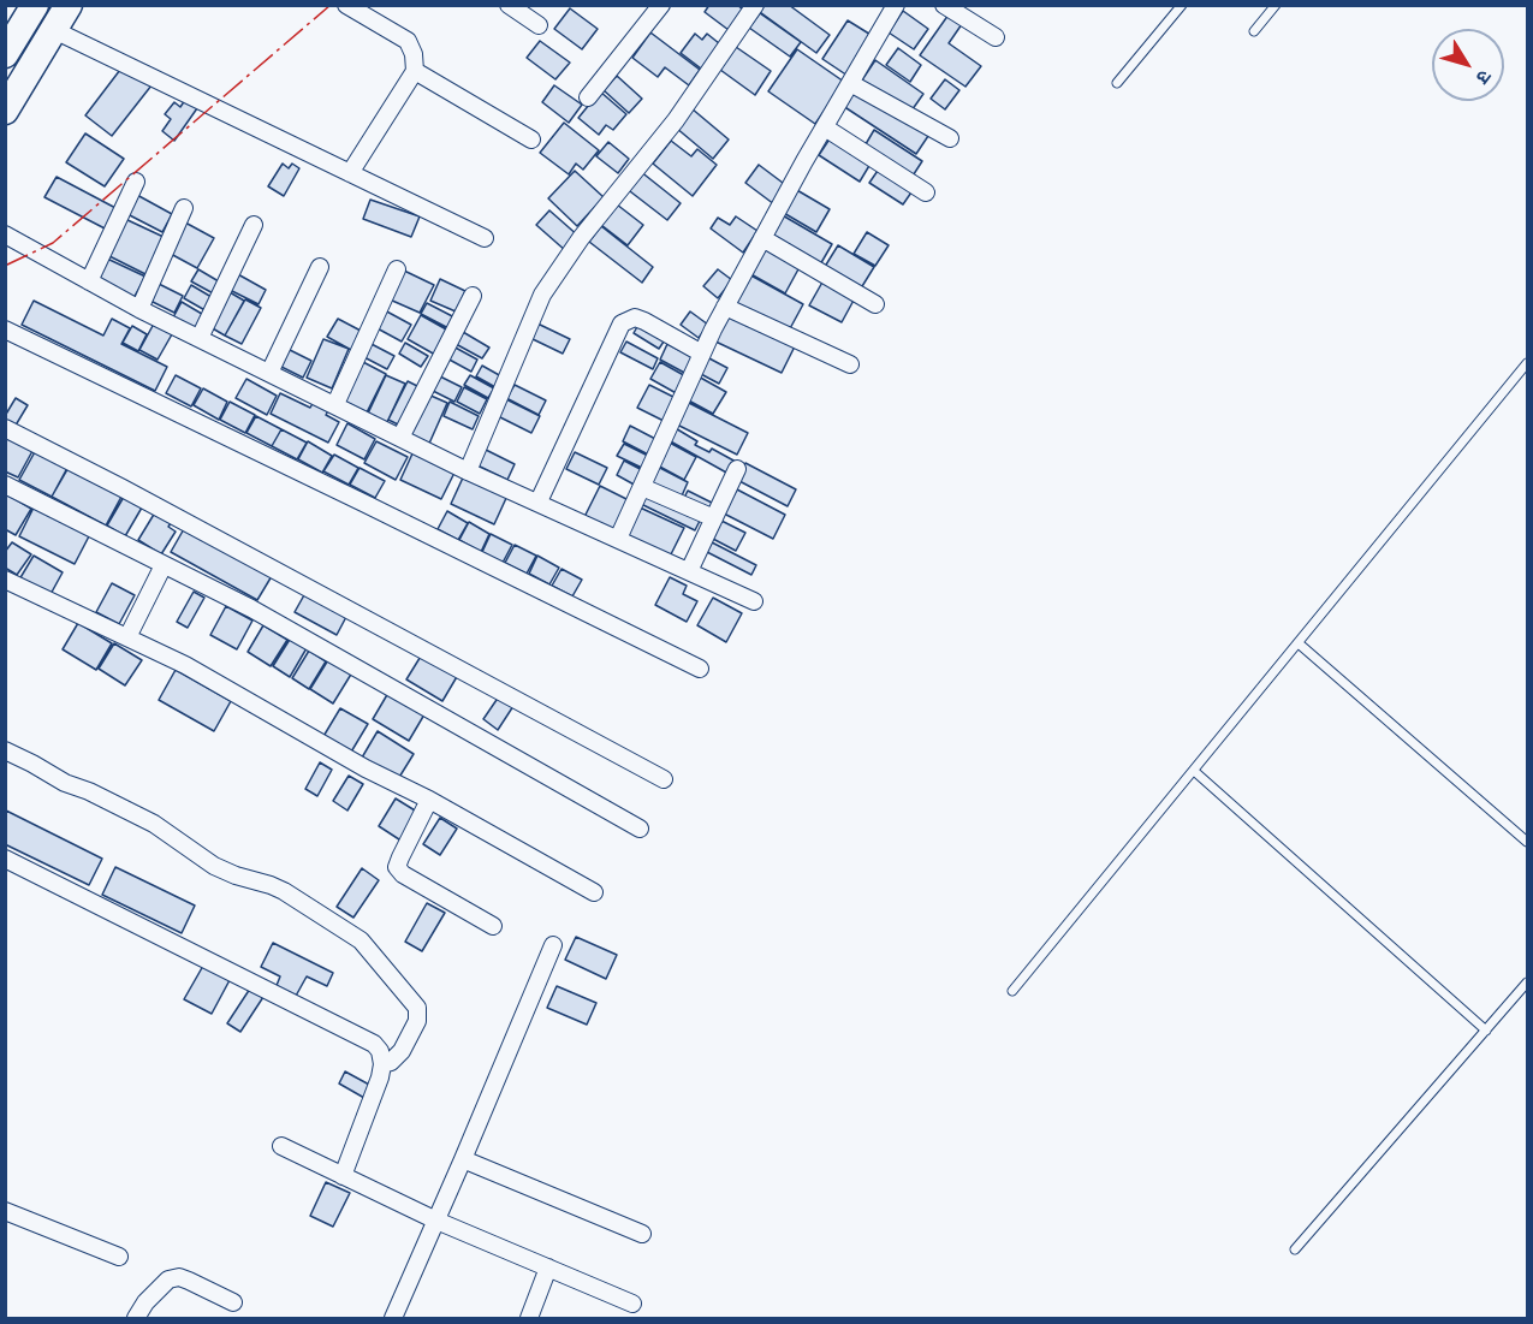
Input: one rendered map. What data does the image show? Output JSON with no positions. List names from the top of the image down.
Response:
{
  "north": "bottom right"
}
